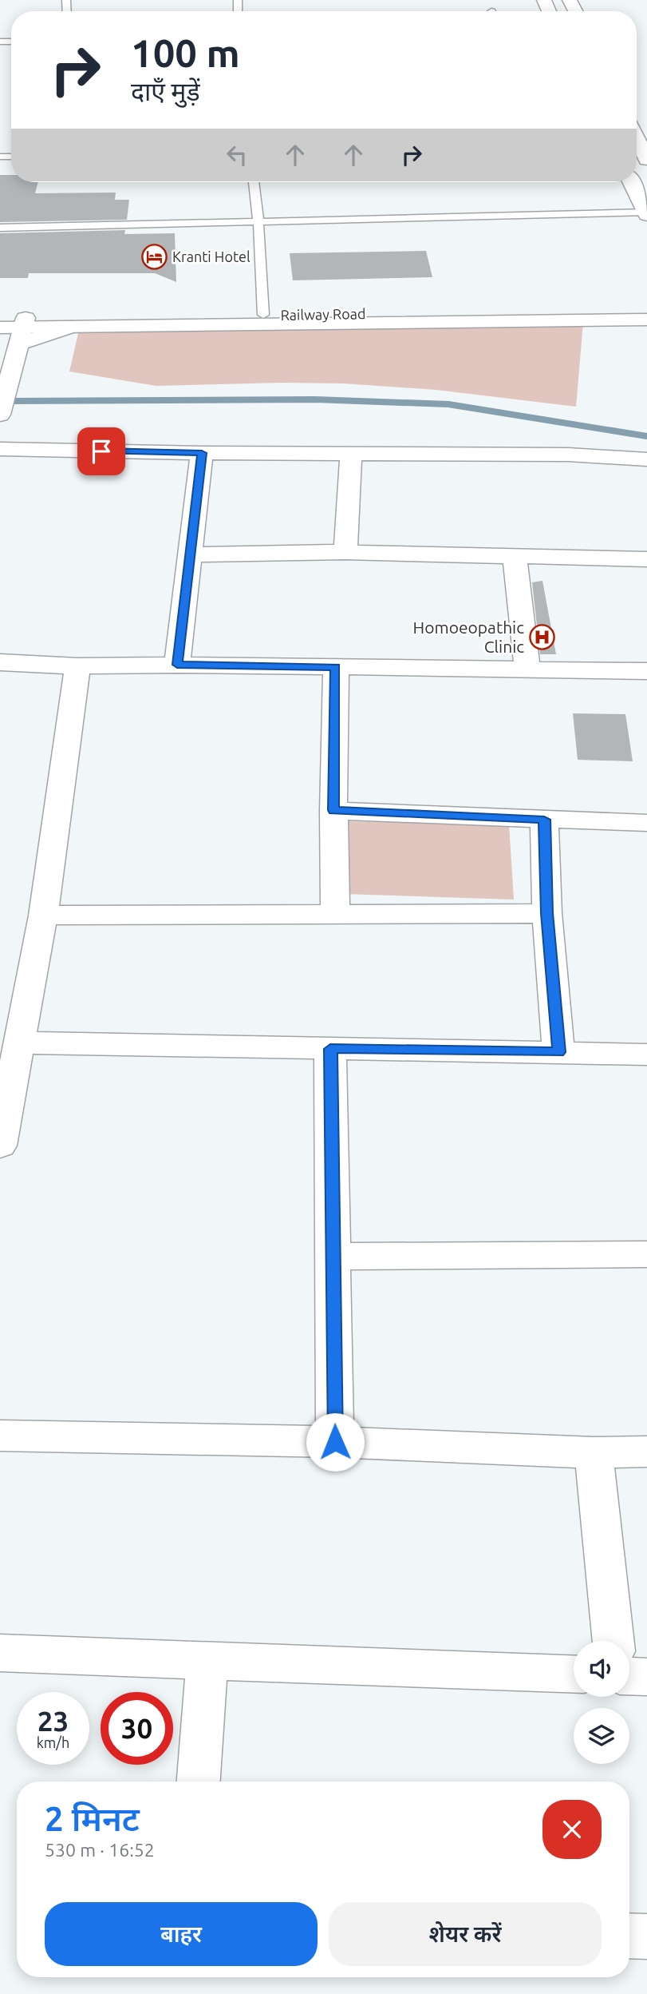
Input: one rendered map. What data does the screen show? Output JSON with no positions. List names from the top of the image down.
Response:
{
  "streets": {
    "street": ["Railway Road"]
  },
  "places": {
    "hotel": ["Kranti Hotel"],
    "hospital": ["Homoeopathic Clinic"]
  },
  "page": {
    "turn": ["100 m", "दाएँ मुड़ें"],
    "speed": "23 km/h",
    "limit": "30",
    "heading": ["2 मिनट", "530 m · 16:52"],
    "buttons": ["बाहर", "शेयर करें"]
  }
}
